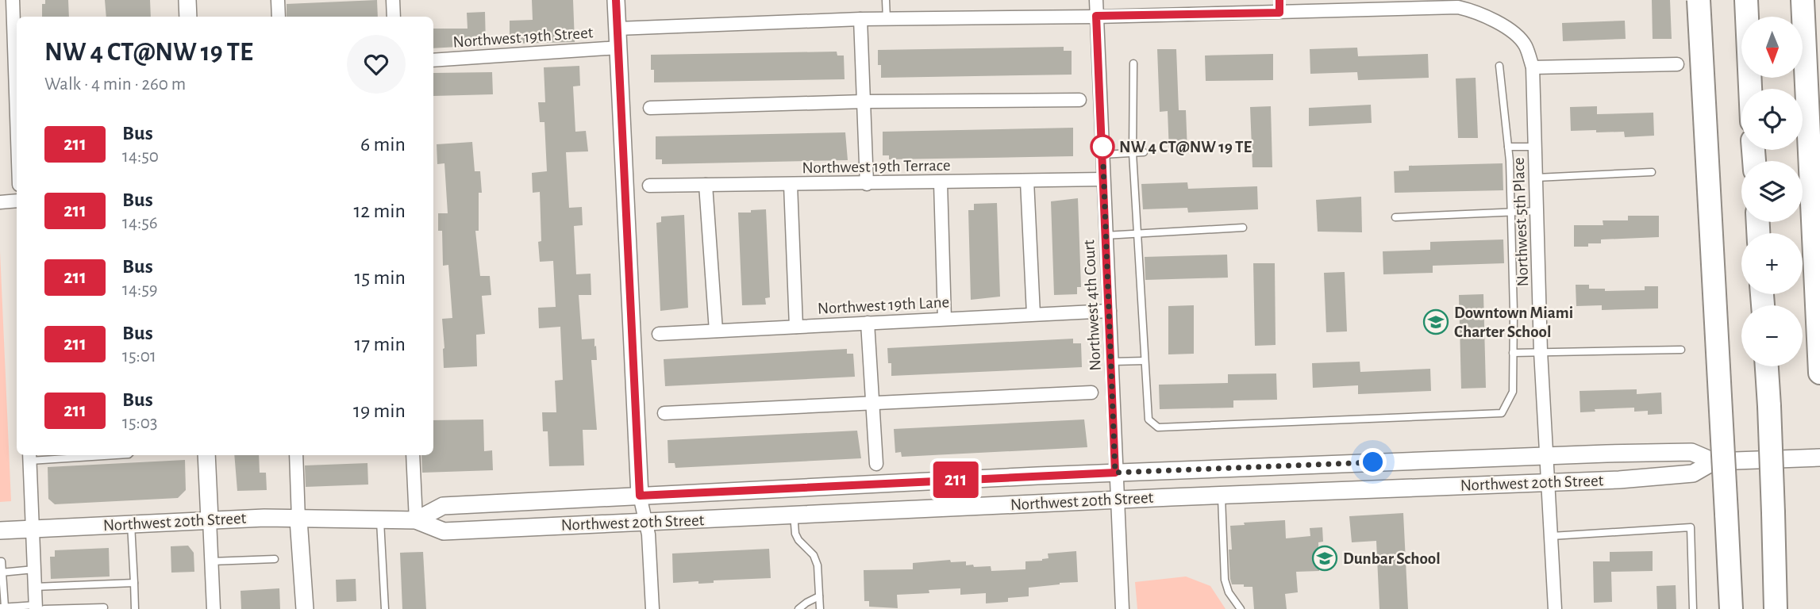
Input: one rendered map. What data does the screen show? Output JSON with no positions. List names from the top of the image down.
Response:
{
  "streets": {
    "main road": ["Northwest 20th Street"],
    "street": [
      "Northwest 19th Street",
      "Northwest 19th Terrace",
      "Northwest 5th Place",
      "Northwest 19th Lane",
      "Northwest 4th Court"
    ]
  },
  "crossings": [
    ["Northwest 19th Street", "Northwest 5th Place"],
    ["Northwest 19th Street", "Northwest 4th Court"],
    ["Northwest 19th Terrace", "Northwest 4th Court"],
    ["Northwest 5th Place", "Northwest 20th Street"],
    ["Northwest 19th Lane", "Northwest 4th Court"],
    ["Northwest 4th Court", "Northwest 20th Street"]
  ],
  "places": {
    "other": ["NW 4 CT@NW 19 TE"],
    "school or university": ["Downtown Miami Charter School", "Dunbar School"]
  },
  "lines": ["bus line 211"],
  "north": "bottom",
  "page": {
    "on_map": "211",
    "map_buttons": ["+", "−"],
    "heading": ["NW 4 CT@NW 19 TE", "Walk · 4 min · 260 m"],
    "list": [
      {
        "mark": "211",
        "name": "Bus",
        "note": "14:50",
        "value": "6 min"
      },
      {
        "mark": "211",
        "name": "Bus",
        "note": "14:56",
        "value": "12 min"
      },
      {
        "mark": "211",
        "name": "Bus",
        "note": "14:59",
        "value": "15 min"
      },
      {
        "mark": "211",
        "name": "Bus",
        "note": "15:01",
        "value": "17 min"
      },
      {
        "mark": "211",
        "name": "Bus",
        "note": "15:03",
        "value": "19 min"
      }
    ]
  }
}
